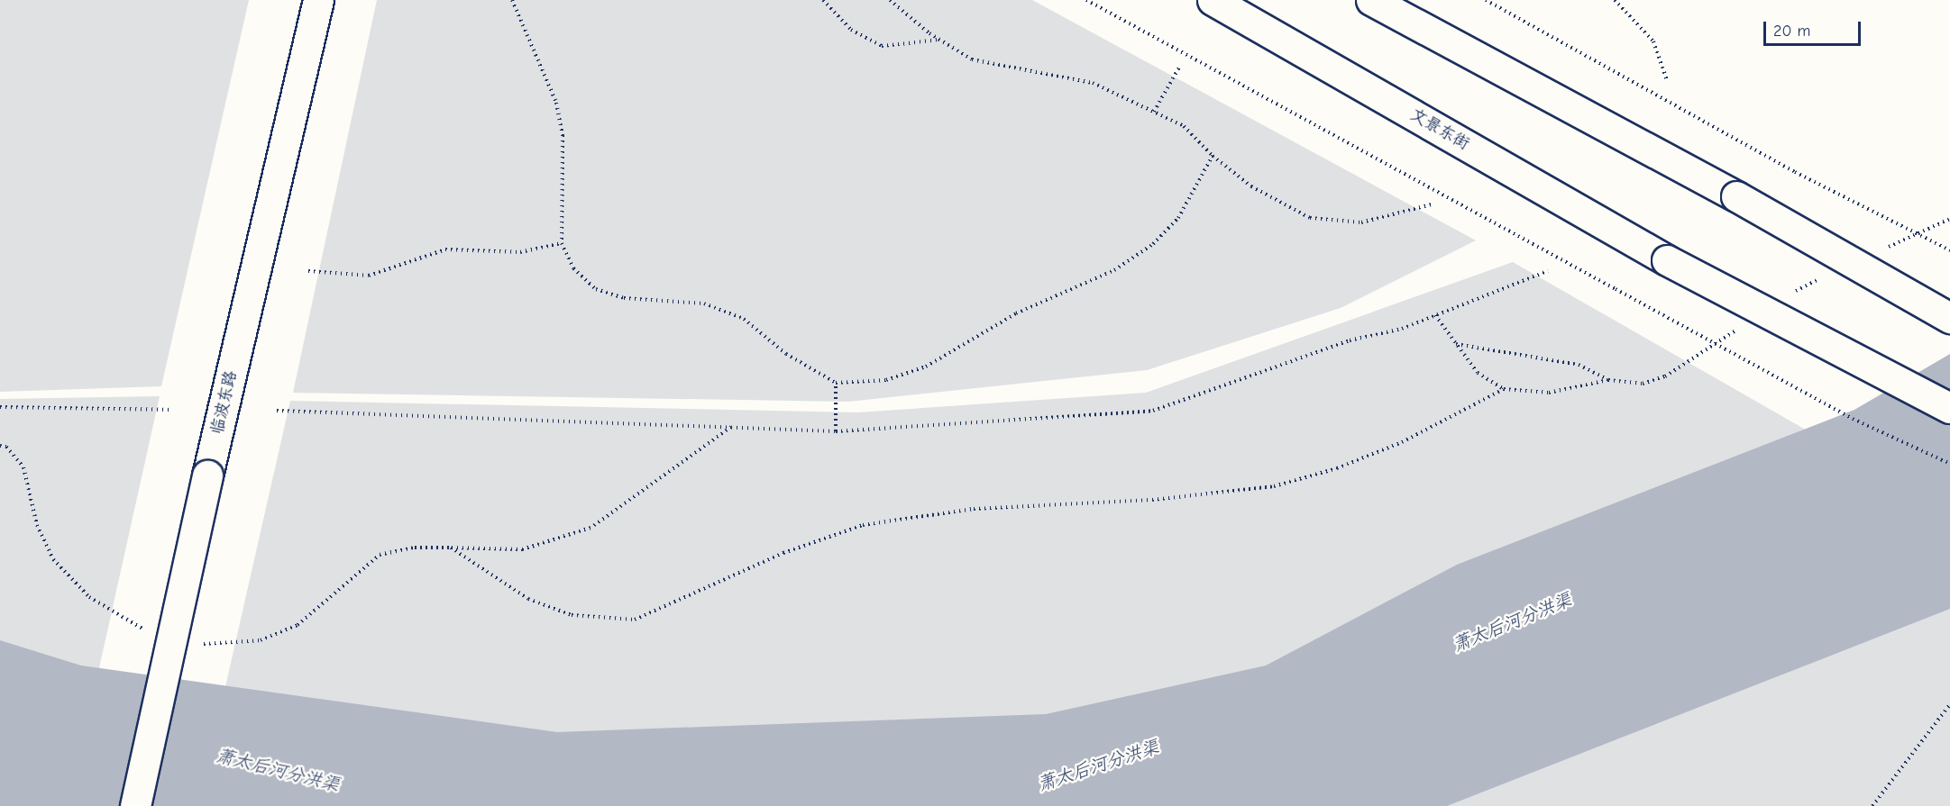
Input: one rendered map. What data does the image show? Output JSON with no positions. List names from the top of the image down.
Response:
{
  "streets": {
    "main road": ["文景东街", "临波东路"]
  },
  "water": ["萧太后河分洪渠"],
  "scale_bar": "20 m"
}
